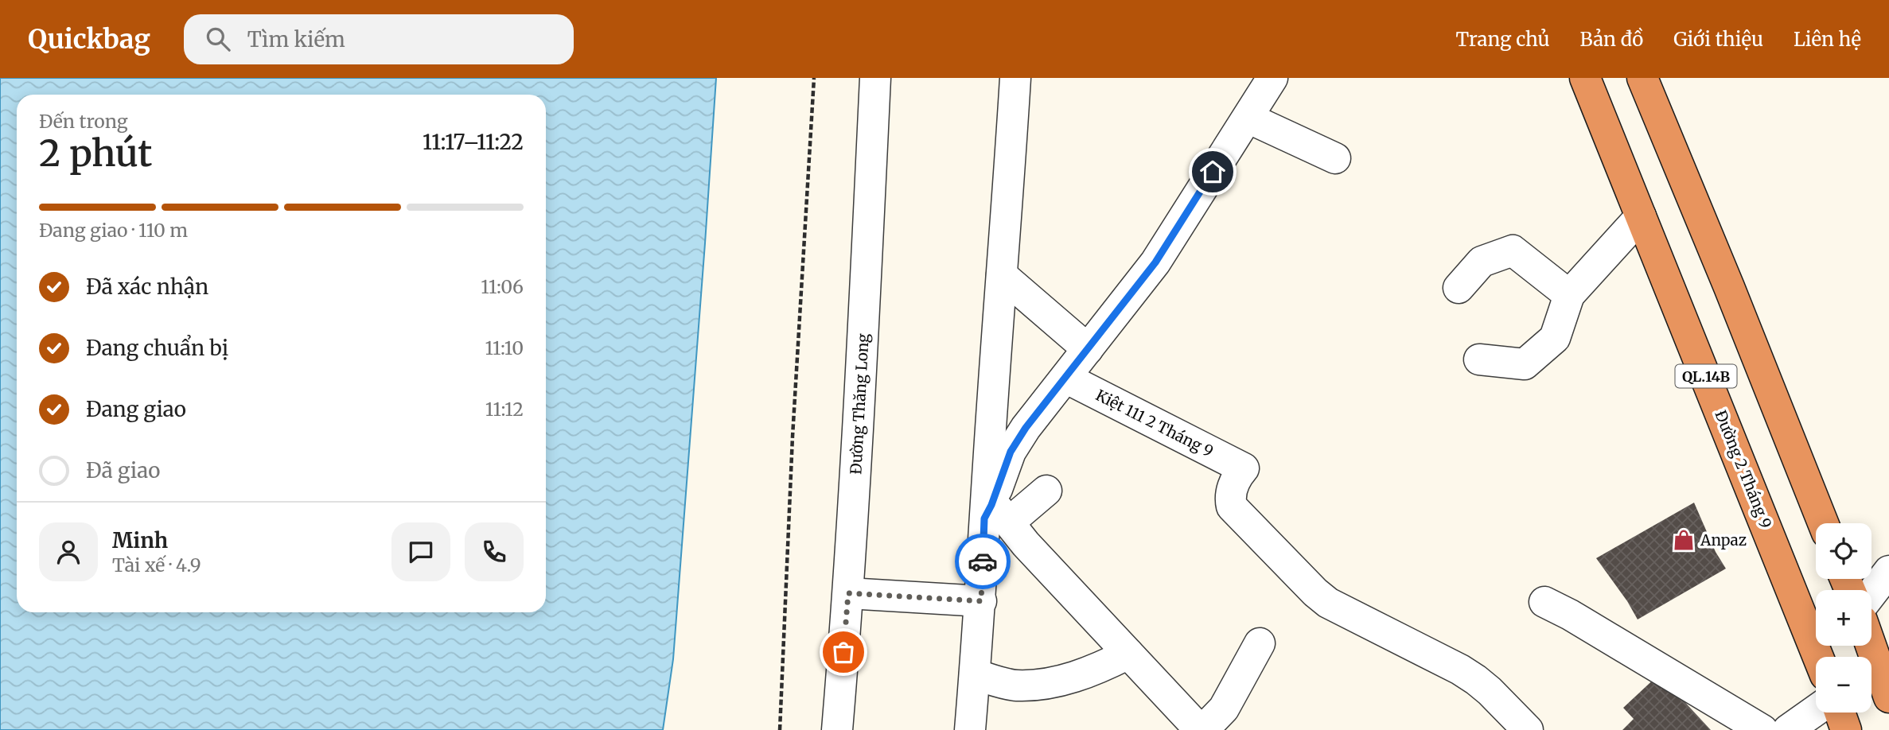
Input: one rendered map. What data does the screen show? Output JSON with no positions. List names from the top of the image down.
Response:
{
  "streets": {
    "highway": ["QL.14B", "Đường 2 Tháng 9"],
    "street": ["Đường Thăng Long", "Kiệt 111 2 Tháng 9"]
  },
  "places": {
    "shop": ["Anpaz"]
  },
  "page": {
    "header": "Quickbag",
    "search": "Tìm kiếm",
    "nav": [
      "Trang chủ",
      "Bản đồ",
      "Giới thiệu",
      "Liên hệ"
    ],
    "heading": ["2 phút", "Đến trong", "11:17–11:22"],
    "panel": ["Minh", "Tài xế · 4.9"],
    "bar": "Đang giao · 110 m",
    "list": [
      ["Đã xác nhận", "11:06"],
      ["Đang chuẩn bị", "11:10"],
      ["Đang giao", "11:12"],
      "Đã giao"
    ],
    "map_buttons": ["+", "−"]
  }
}
